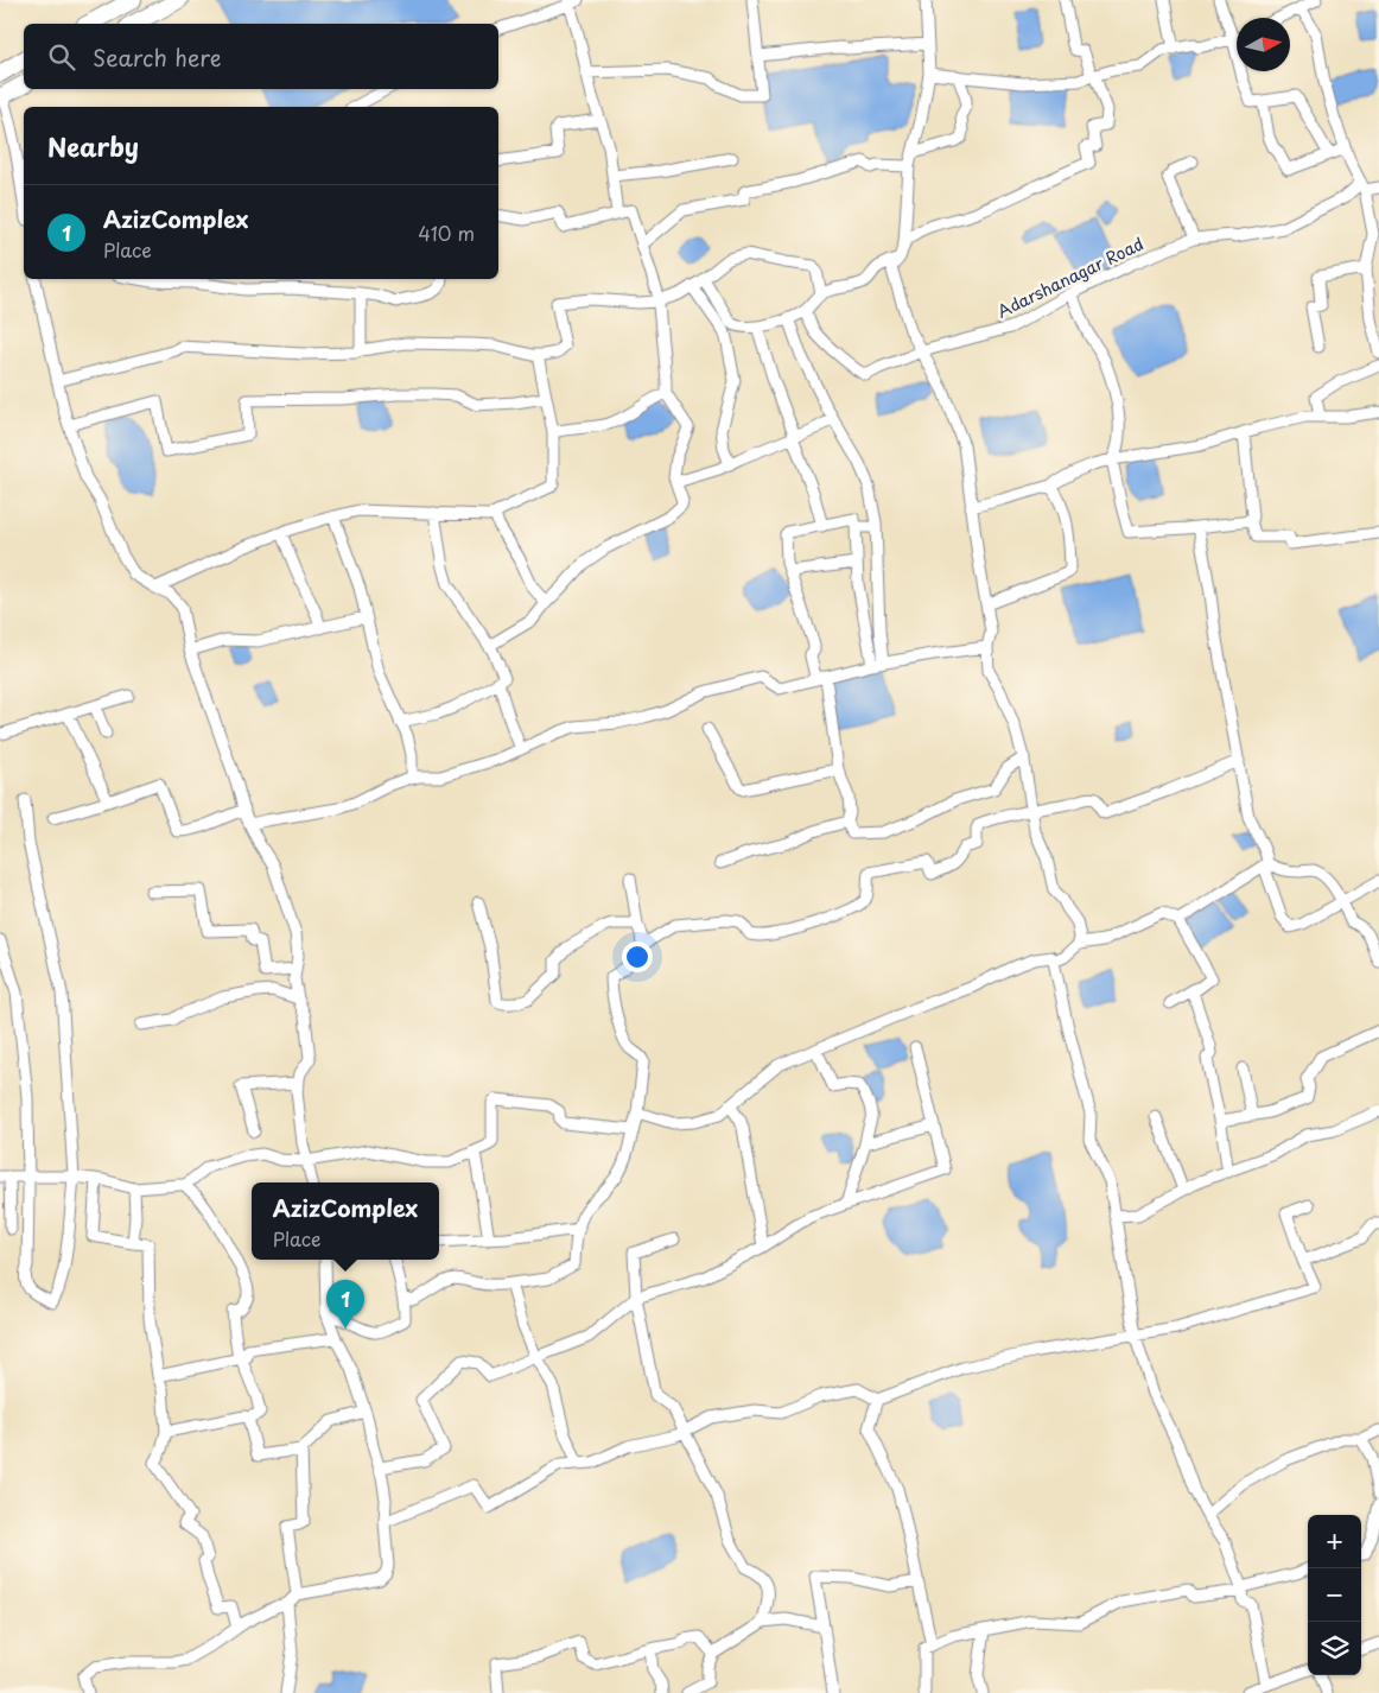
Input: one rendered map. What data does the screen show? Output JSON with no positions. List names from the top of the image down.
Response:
{
  "streets": {
    "street": ["Adarshanagar Road"]
  },
  "north": "right",
  "page": {
    "search": "Search here",
    "heading": "Nearby",
    "list": [
      {
        "mark": "1",
        "name": "AzizComplex",
        "note": "Place",
        "value": "410 m"
      }
    ],
    "popup": ["AzizComplex", "Place"],
    "pins": "1",
    "map_buttons": ["+", "−"]
  }
}
